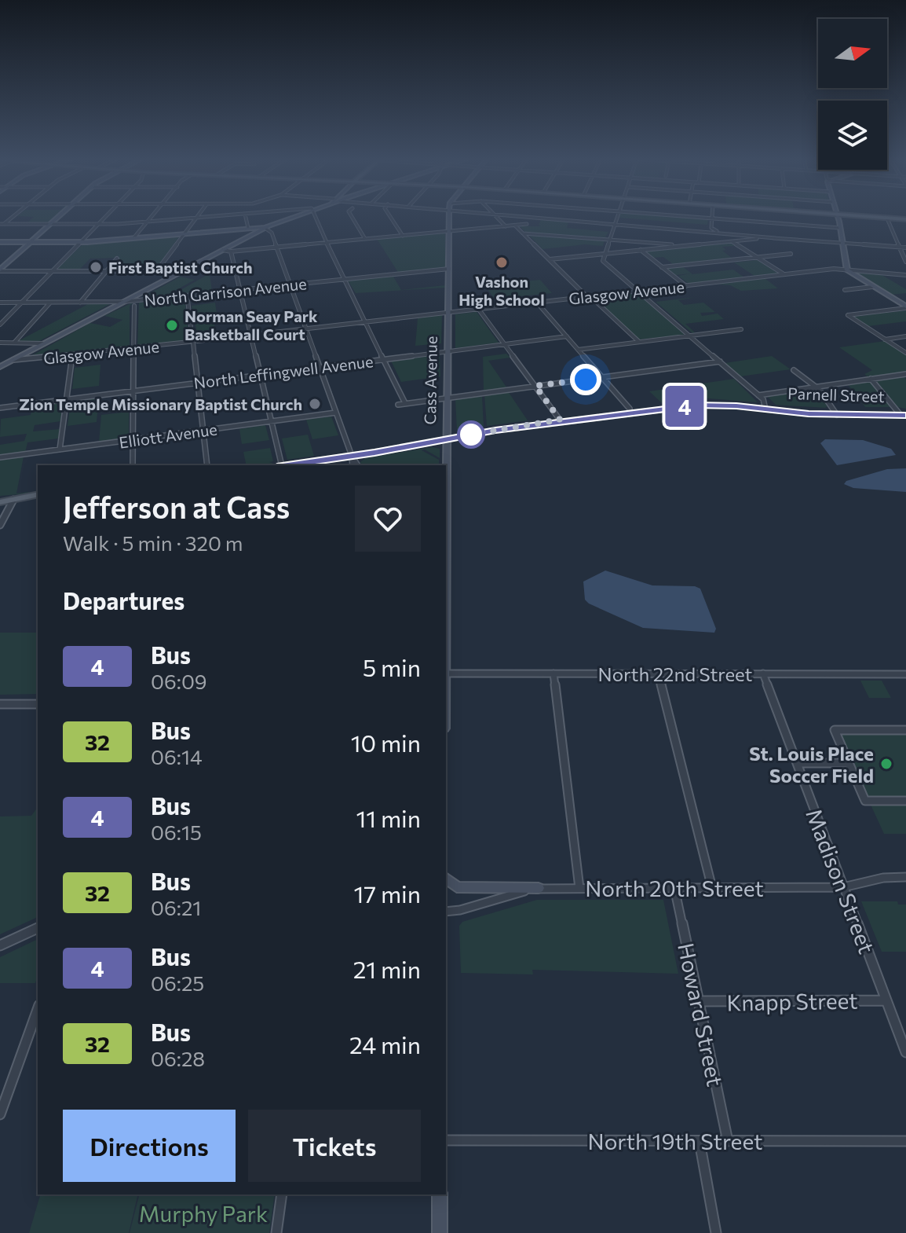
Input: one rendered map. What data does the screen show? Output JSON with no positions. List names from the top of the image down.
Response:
{
  "streets": {
    "main road": ["Cass Avenue", "Parnell Street"],
    "street": [
      "North Garrison Avenue",
      "Glasgow Avenue",
      "North Leffingwell Avenue",
      "Elliott Avenue",
      "North 22nd Street",
      "Madison Street",
      "North 20th Street",
      "Knapp Street",
      "Howard Street",
      "North 19th Street"
    ]
  },
  "crossings": [
    ["North Garrison Avenue", "Cass Avenue"],
    ["Glasgow Avenue", "Cass Avenue"],
    ["North Leffingwell Avenue", "Cass Avenue"],
    ["North 22nd Street", "Madison Street"],
    ["Madison Street", "North 20th Street"],
    ["Madison Street", "Knapp Street"],
    ["North 20th Street", "Howard Street"],
    ["Knapp Street", "Howard Street"],
    ["Howard Street", "North 19th Street"]
  ],
  "parks": ["Murphy Park"],
  "places": [
    "Vashon High School",
    "First Baptist Church",
    "Norman Seay Park Basketball Court",
    "Zion Temple Missionary Baptist Church",
    "St. Louis Place Soccer Field"
  ],
  "lines": ["bus line 4"],
  "north": "right",
  "page": {
    "on_map": "4",
    "heading": [
      ["Jefferson at Cass", "Walk · 5 min · 320 m"],
      "Departures"
    ],
    "list": [
      {
        "mark": "4",
        "name": "Bus",
        "note": "06:09",
        "value": "5 min"
      },
      {
        "mark": "32",
        "name": "Bus",
        "note": "06:14",
        "value": "10 min"
      },
      {
        "mark": "4",
        "name": "Bus",
        "note": "06:15",
        "value": "11 min"
      },
      {
        "mark": "32",
        "name": "Bus",
        "note": "06:21",
        "value": "17 min"
      },
      {
        "mark": "4",
        "name": "Bus",
        "note": "06:25",
        "value": "21 min"
      },
      {
        "mark": "32",
        "name": "Bus",
        "note": "06:28",
        "value": "24 min"
      }
    ],
    "buttons": ["Directions", "Tickets"]
  }
}
